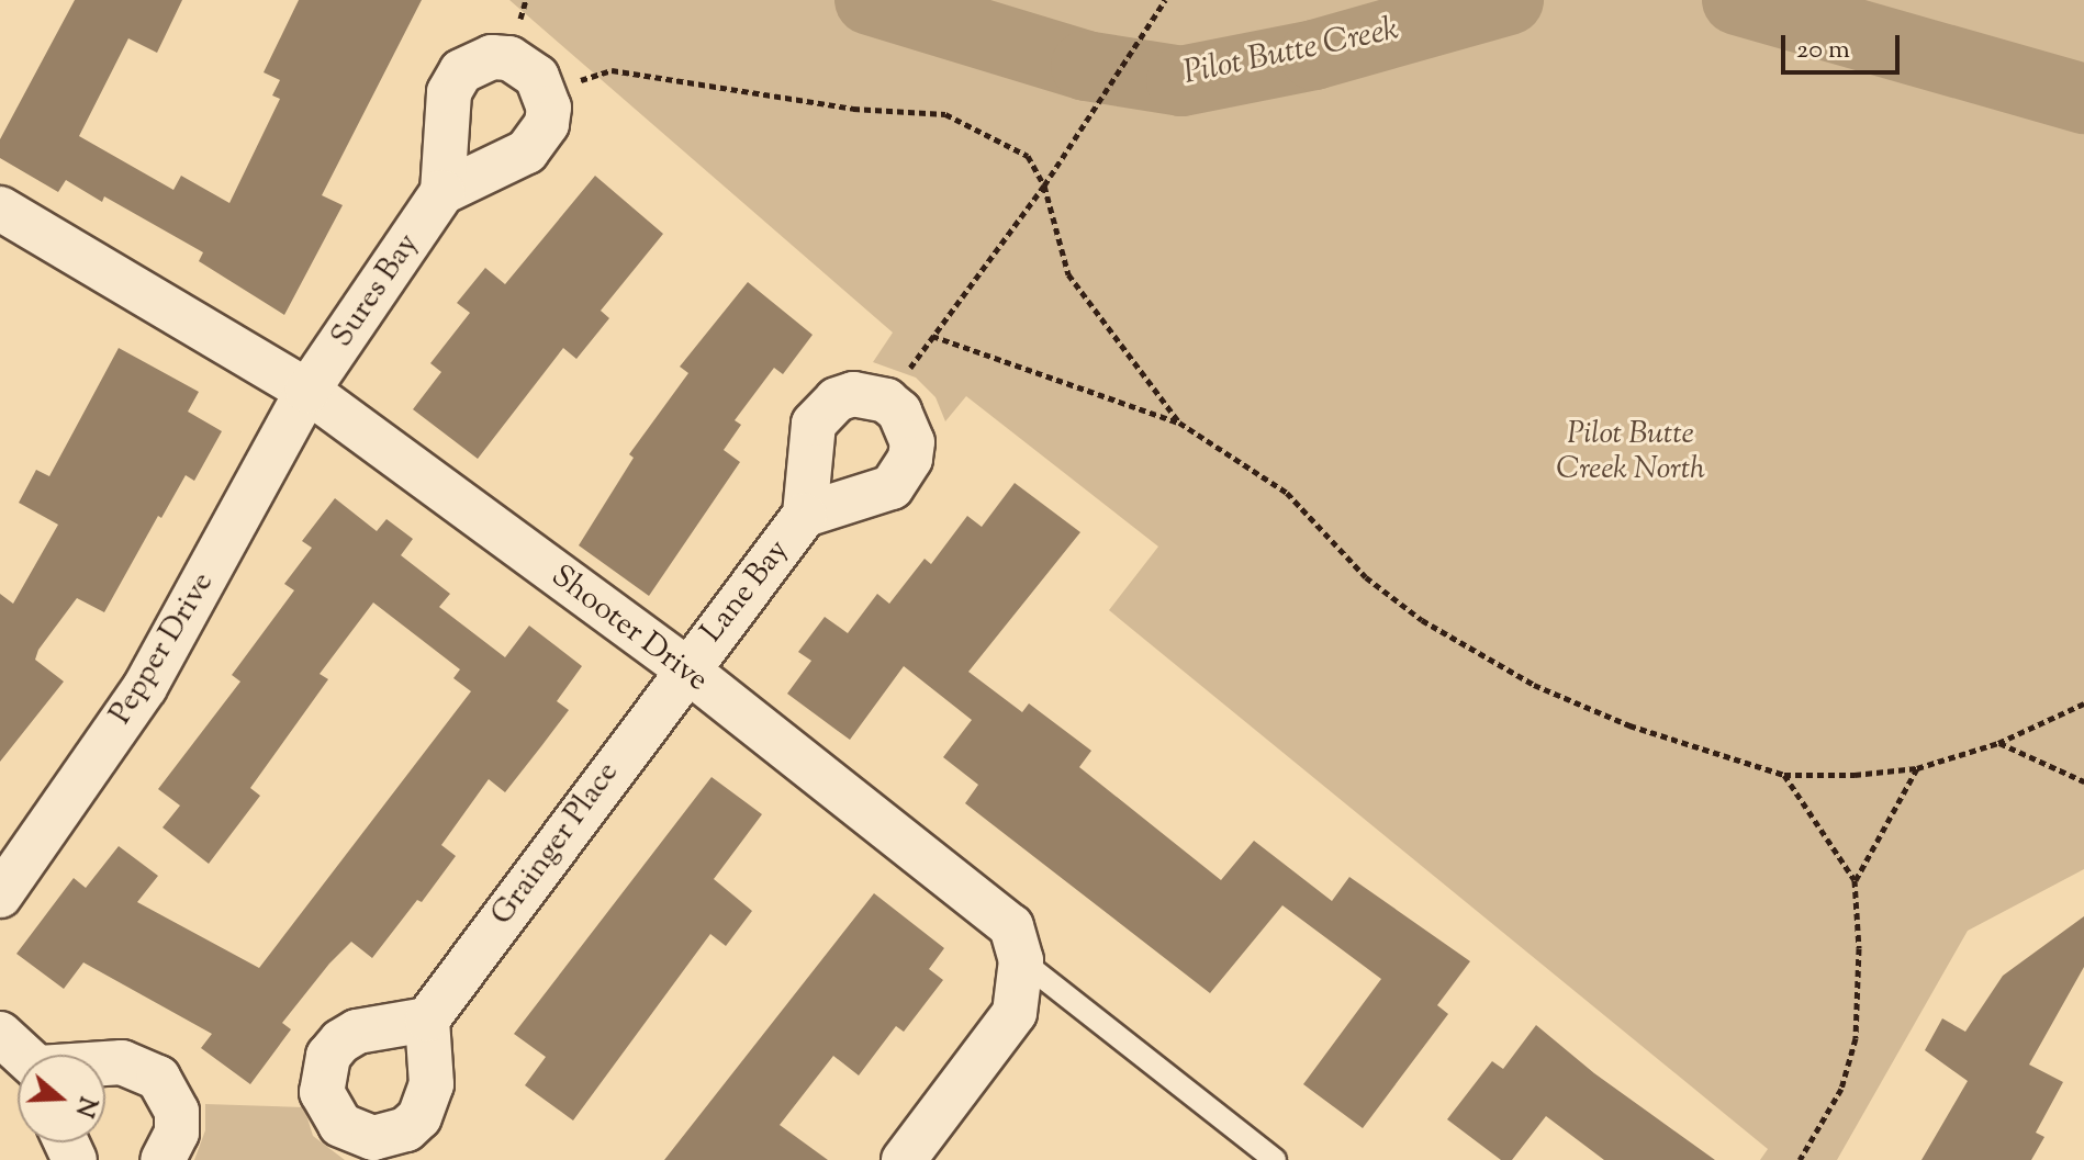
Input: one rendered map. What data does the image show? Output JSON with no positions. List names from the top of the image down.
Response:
{
  "streets": {
    "street": [
      "Sures Bay",
      "Lane Bay",
      "Shooter Drive",
      "Pepper Drive",
      "Grainger Place"
    ]
  },
  "crossings": [
    ["Sures Bay", "Shooter Drive"],
    ["Sures Bay", "Pepper Drive"],
    ["Lane Bay", "Shooter Drive"],
    ["Lane Bay", "Grainger Place"],
    ["Shooter Drive", "Pepper Drive"],
    ["Shooter Drive", "Grainger Place"]
  ],
  "water": ["Pilot Butte Creek"],
  "parks": ["Pilot Butte Creek North"],
  "scale_bar": "20 m",
  "north": "right"
}
